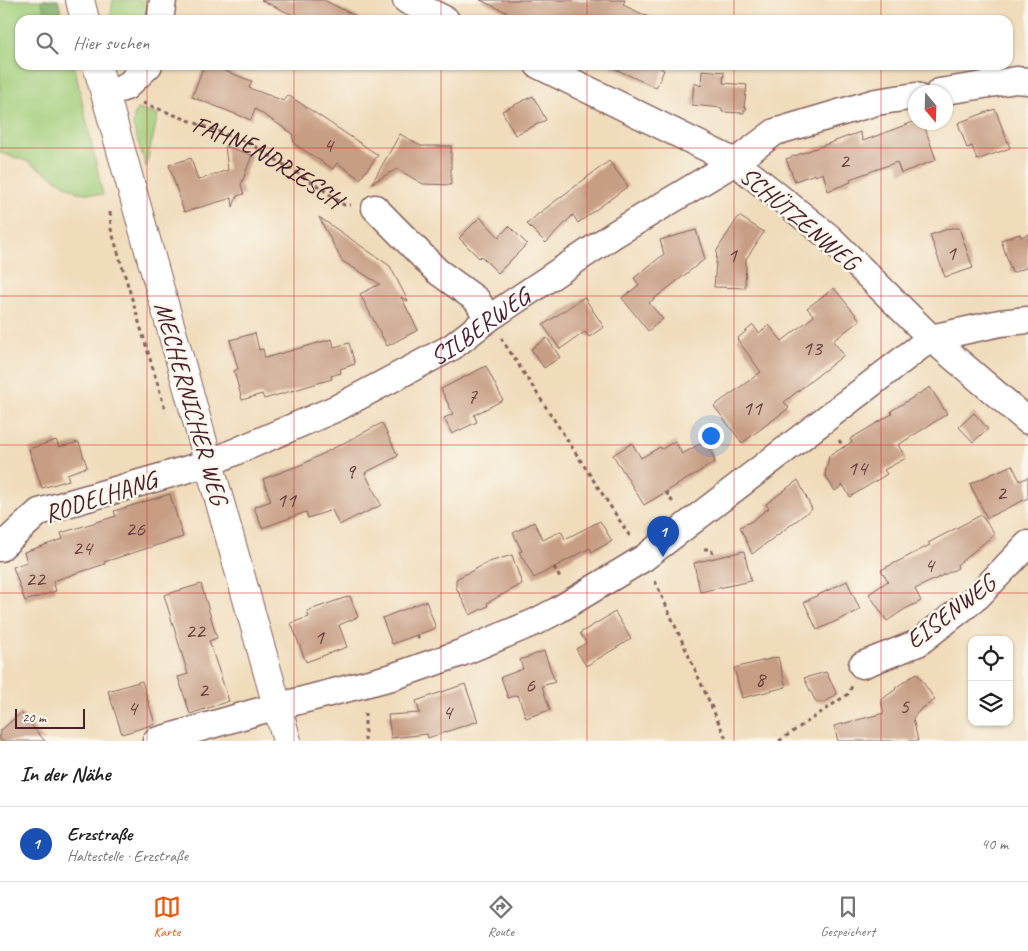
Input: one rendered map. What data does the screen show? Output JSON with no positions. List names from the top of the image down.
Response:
{
  "streets": {
    "street": [
      "FAHNENDRIESCH",
      "SCHÜTZENWEG",
      "SILBERWEG",
      "MECHERNICHER WEG",
      "RODELHANG",
      "EISENWEG"
    ]
  },
  "crossings": [
    ["FAHNENDRIESCH", "SILBERWEG"],
    ["FAHNENDRIESCH", "MECHERNICHER WEG"],
    ["SCHÜTZENWEG", "SILBERWEG"],
    ["SILBERWEG", "MECHERNICHER WEG"],
    ["SILBERWEG", "RODELHANG"],
    ["MECHERNICHER WEG", "RODELHANG"]
  ],
  "house_numbers": [
    "4",
    "2",
    "1",
    "1",
    "13",
    "7",
    "11",
    "14",
    "9",
    "2",
    "11",
    "26",
    "24",
    "4",
    "22",
    "22",
    "1",
    "8",
    "6",
    "2",
    "5",
    "4",
    "4"
  ],
  "scale_bar": "20 m",
  "north": "bottom",
  "page": {
    "search": "Hier suchen",
    "pins": "1",
    "scale": "20 m",
    "heading": "In der Nähe",
    "list": [
      {
        "mark": "1",
        "name": "Erzstraße",
        "note": "Haltestelle · Erzstraße",
        "value": "40 m"
      }
    ],
    "nav": ["Karte", "Route", "Gespeichert"]
  }
}
